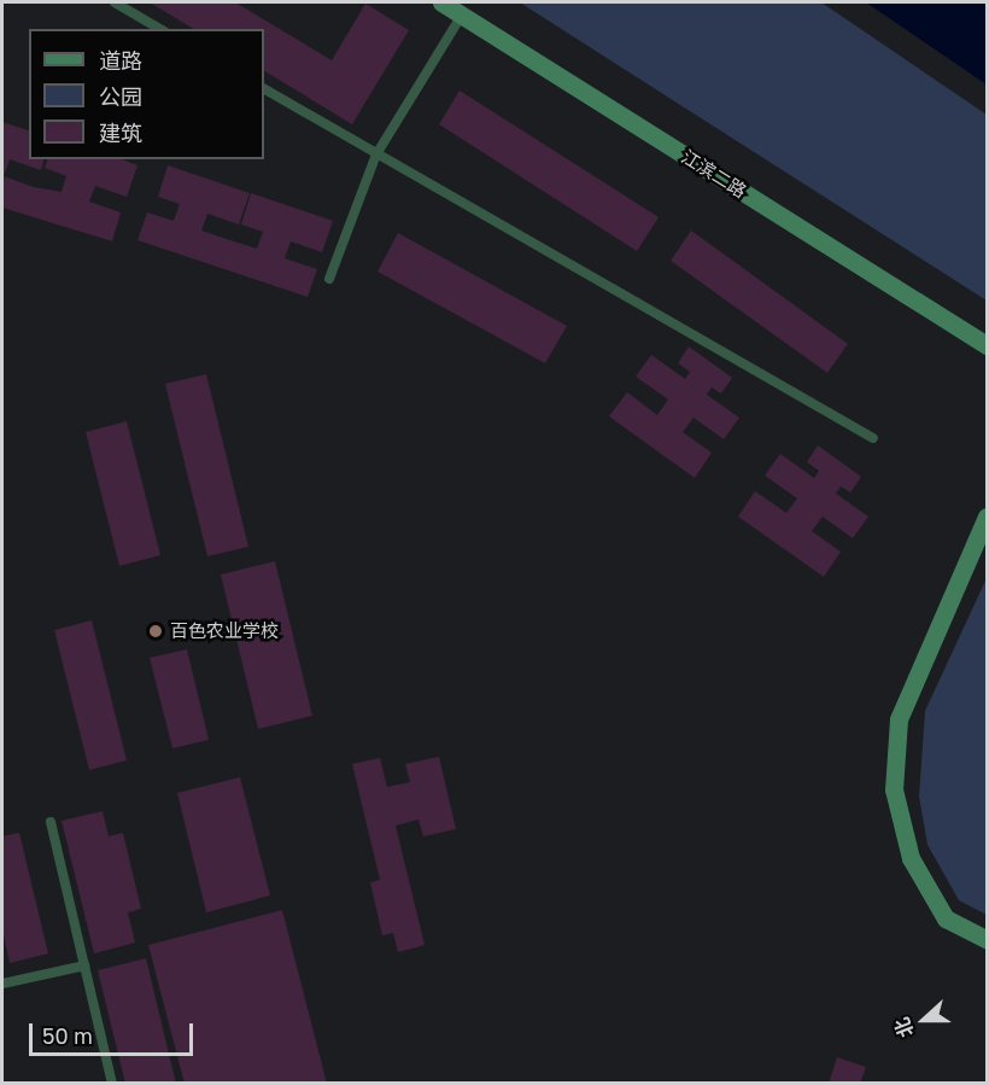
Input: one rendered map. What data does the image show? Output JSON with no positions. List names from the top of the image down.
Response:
{
  "streets": {
    "main road": ["江滨二路"]
  },
  "places": ["百色农业学校"],
  "legend": ["道路", "公园", "建筑"],
  "scale_bar": "50 m",
  "north": "left"
}
